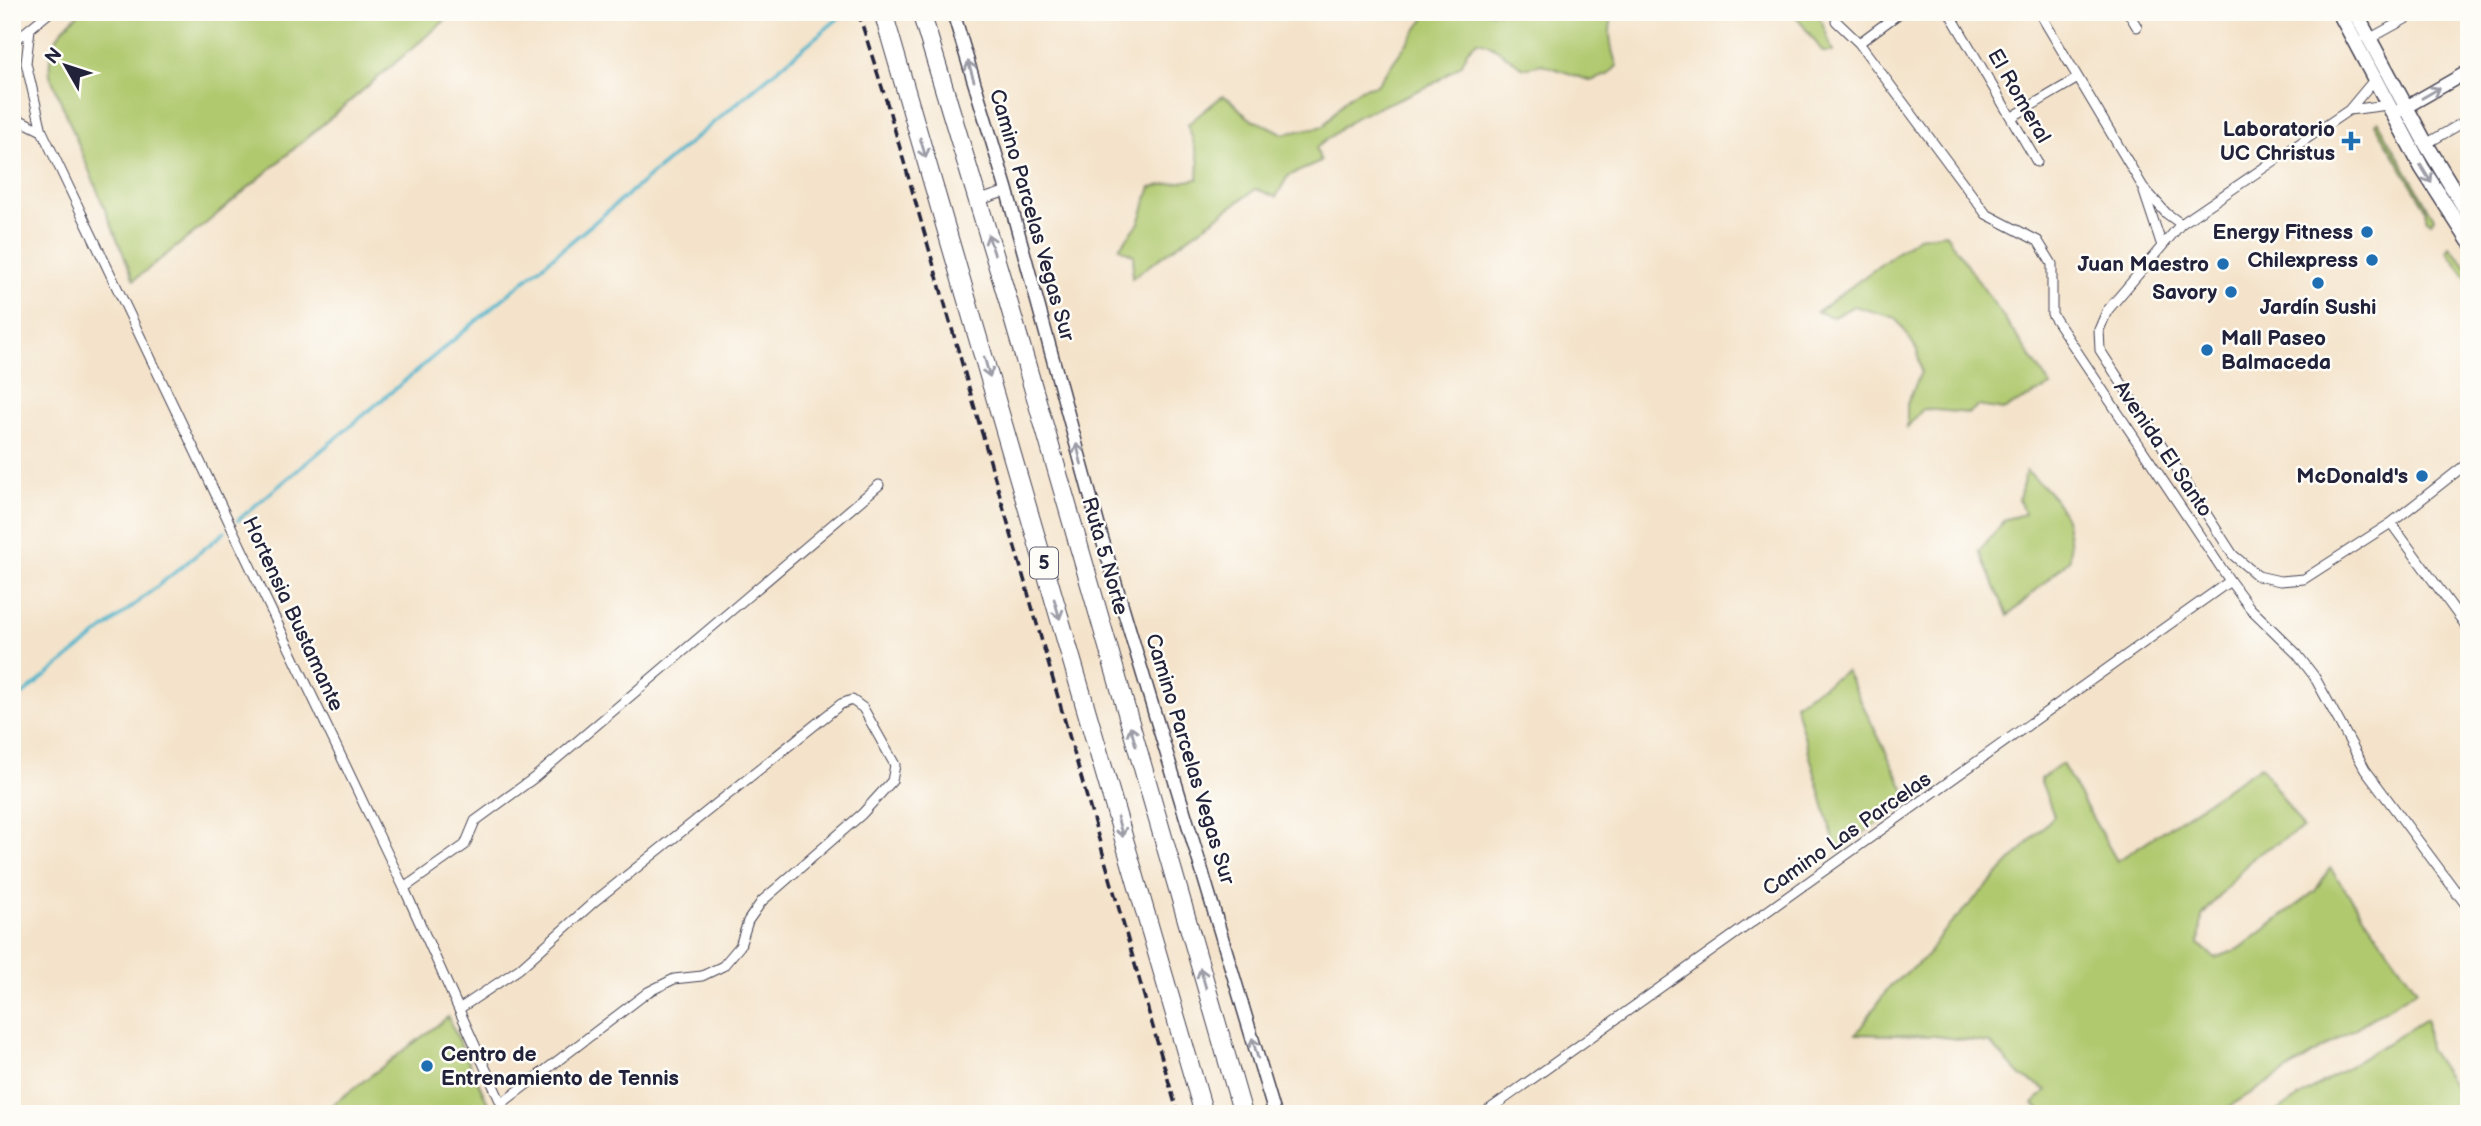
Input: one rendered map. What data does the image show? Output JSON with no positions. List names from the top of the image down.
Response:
{
  "streets": {
    "highway": ["Ruta 5 Norte", "5"],
    "street": [
      "El Romeral",
      "Camino Parcelas Vegas Sur",
      "Avenida El Santo",
      "Hortensia Bustamante",
      "Camino Las Parcelas"
    ]
  },
  "crossings": [
    ["Avenida El Santo", "Camino Las Parcelas"]
  ],
  "one_way": ["Camino Parcelas Vegas Sur"],
  "places": {
    "health": ["Laboratorio UC Christus"],
    "other": [
      "Energy Fitness",
      "Chilexpress",
      "Juan Maestro",
      "Jardín Sushi",
      "Savory",
      "Mall Paseo Balmaceda",
      "McDonald's",
      "Centro de Entrenamiento de Tennis"
    ]
  },
  "north": "top left"
}
